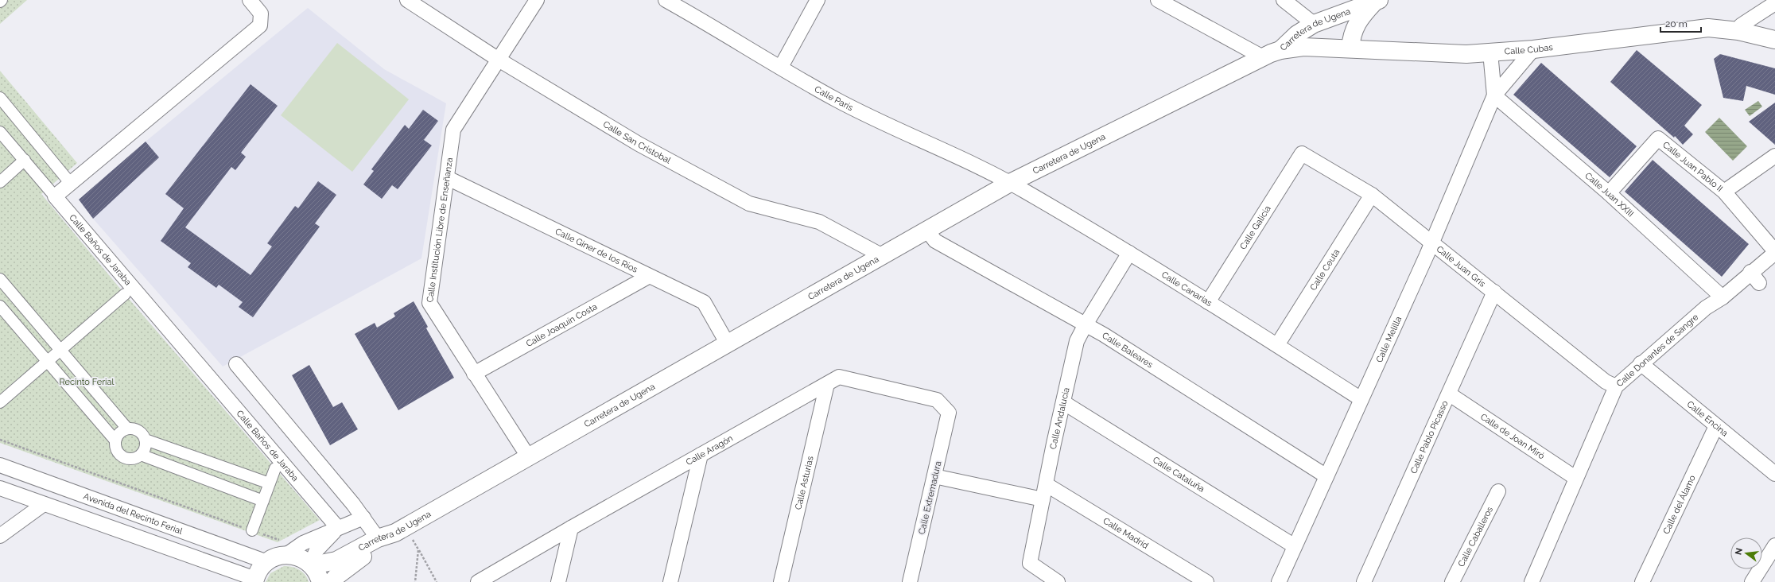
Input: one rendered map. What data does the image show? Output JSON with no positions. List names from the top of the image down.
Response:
{
  "streets": {
    "main road": ["Carretera de Ugena", "Calle Cubas"],
    "street": [
      "Calle París",
      "Calle San Cristobal",
      "Calle Juan Pablo II",
      "Calle Juan XXIII",
      "Calle Galicia",
      "Calle Institución Libre de Enseñanza",
      "Calle Baños de Jaraba",
      "Calle Giner de los Ríos",
      "Calle Juan Gris",
      "Calle Ceuta",
      "Calle Canarias",
      "Calle Joaquín Costa",
      "Calle Melilla",
      "Calle Baleares",
      "Calle Donantes de Sangre",
      "Calle Andalucía",
      "Calle Encina",
      "Calle de Joan Miró",
      "Calle Pablo Picasso",
      "Calle Aragón",
      "Calle Cataluña",
      "Calle Asturias",
      "Calle Extremadura",
      "Calle del Álamo",
      "Avenida del Recinto Ferial",
      "Calle Madrid",
      "Calle Caballeros"
    ]
  },
  "crossings": [
    ["Carretera de Ugena", "Calle Cubas"],
    ["Carretera de Ugena", "Calle París"],
    ["Carretera de Ugena", "Calle San Cristobal"],
    ["Carretera de Ugena", "Calle Institución Libre de Enseñanza"],
    ["Carretera de Ugena", "Calle Giner de los Ríos"],
    ["Carretera de Ugena", "Calle Canarias"],
    ["Carretera de Ugena", "Calle Baleares"],
    ["Calle Cubas", "Calle Melilla"],
    ["Calle París", "Calle Canarias"],
    ["Calle San Cristobal", "Calle Institución Libre de Enseñanza"],
    ["Calle Juan Pablo II", "Calle Juan XXIII"],
    ["Calle Juan Pablo II", "Calle Donantes de Sangre"],
    ["Calle Juan XXIII", "Calle Melilla"],
    ["Calle Juan XXIII", "Calle Donantes de Sangre"],
    ["Calle Galicia", "Calle Juan Gris"],
    ["Calle Galicia", "Calle Canarias"],
    ["Calle Institución Libre de Enseñanza", "Calle Giner de los Ríos"],
    ["Calle Institución Libre de Enseñanza", "Calle Joaquín Costa"],
    ["Calle Giner de los Ríos", "Calle Joaquín Costa"],
    ["Calle Juan Gris", "Calle Ceuta"],
    ["Calle Juan Gris", "Calle Melilla"],
    ["Calle Juan Gris", "Calle Donantes de Sangre"],
    ["Calle Juan Gris", "Calle Pablo Picasso"],
    ["Calle Ceuta", "Calle Canarias"],
    ["Calle Canarias", "Calle Melilla"],
    ["Calle Canarias", "Calle Andalucía"],
    ["Calle Melilla", "Calle Baleares"],
    ["Calle Melilla", "Calle Cataluña"],
    ["Calle Baleares", "Calle Andalucía"],
    ["Calle Donantes de Sangre", "Calle Encina"],
    ["Calle Donantes de Sangre", "Calle de Joan Miró"],
    ["Calle Andalucía", "Calle Cataluña"],
    ["Calle Andalucía", "Calle Madrid"],
    ["Calle Encina", "Calle del Álamo"],
    ["Calle de Joan Miró", "Calle Pablo Picasso"],
    ["Calle Aragón", "Calle Asturias"],
    ["Calle Aragón", "Calle Extremadura"]
  ],
  "parks": ["Recinto Ferial"],
  "scale_bar": "20 m",
  "north": "left"
}
